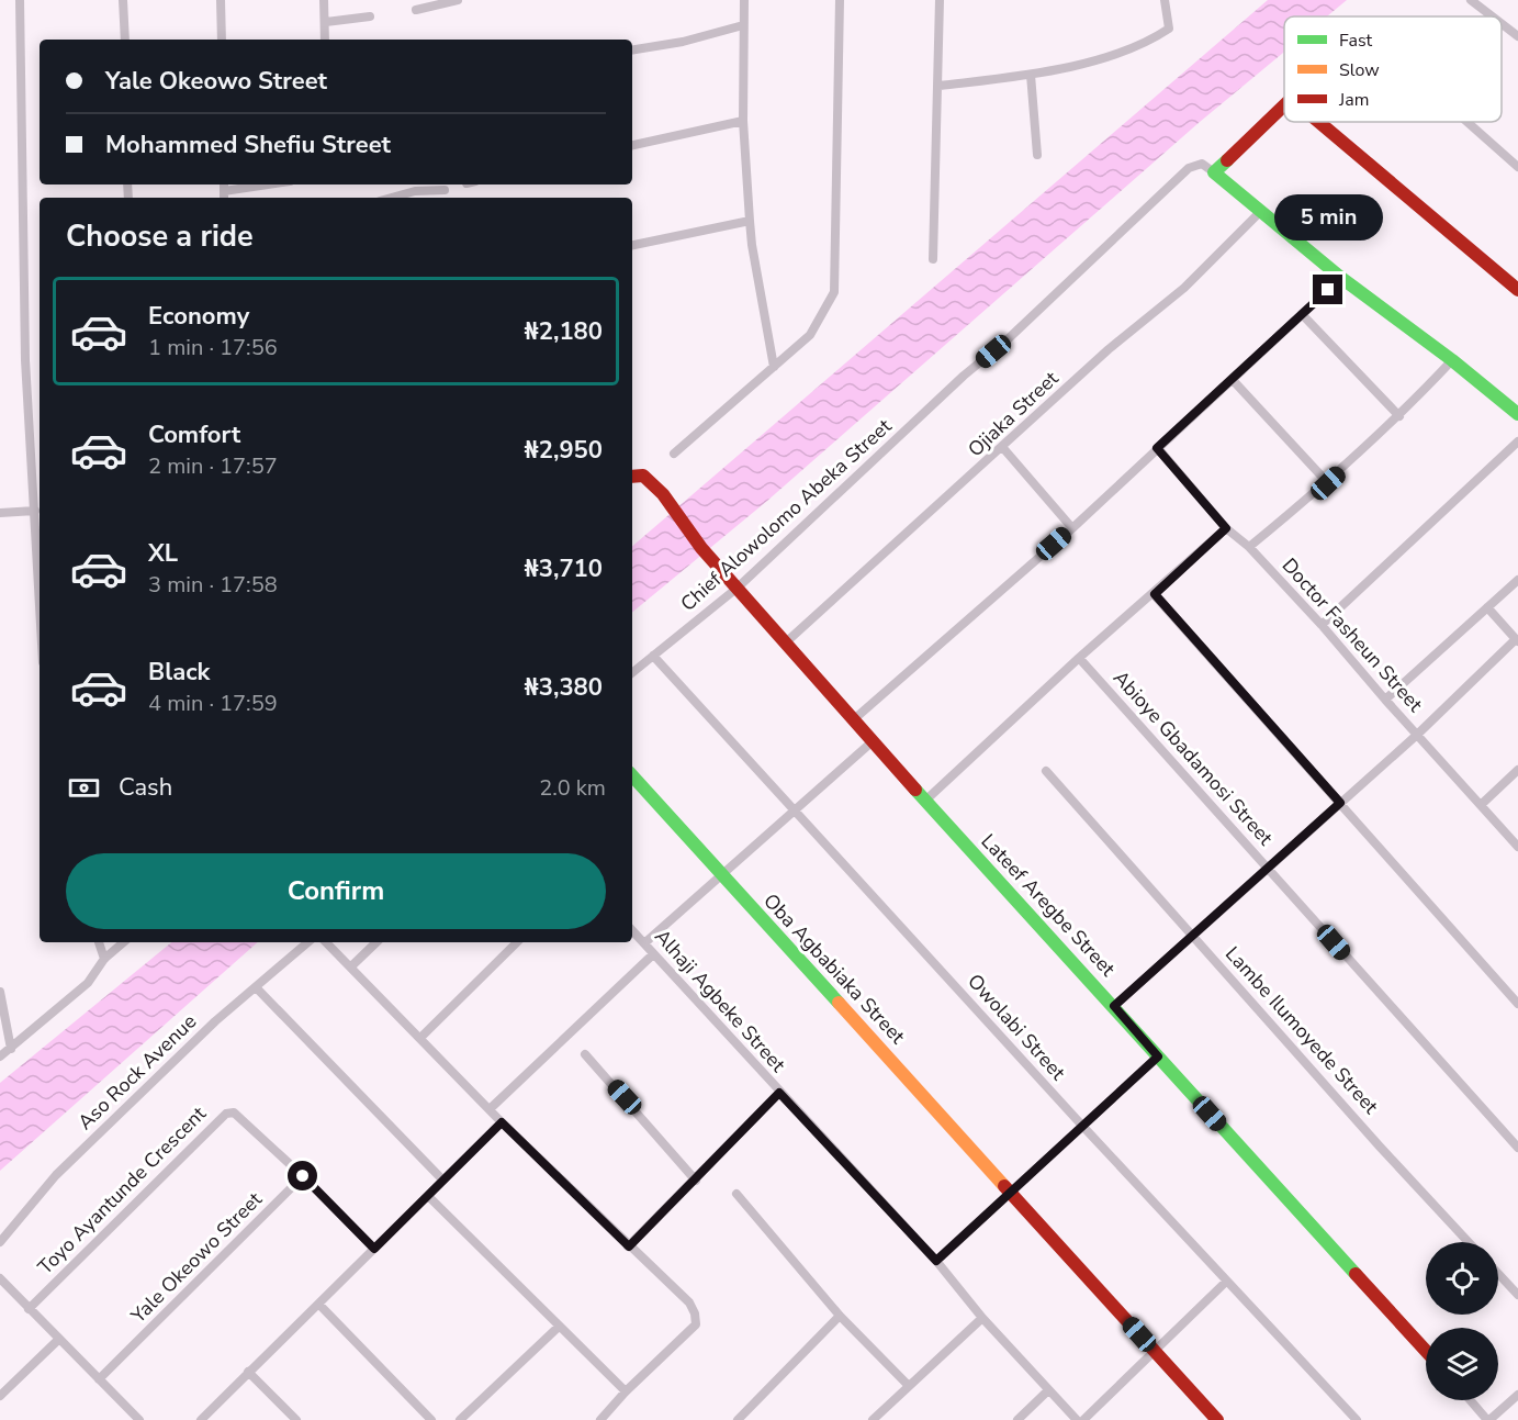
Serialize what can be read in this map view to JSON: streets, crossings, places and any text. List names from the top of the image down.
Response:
{
  "streets": {
    "street": [
      "Ojiaka Street",
      "Chief Alowolomo Abeka Street",
      "Doctor Fasheun Street",
      "Abioye Gbadamosi Street",
      "Lateef Aregbe Street",
      "Oba Agbabiaka Street",
      "Alhaji Agbeke Street",
      "Owolabi Street",
      "Lambe Ilumoyede Street",
      "Aso Rock Avenue",
      "Toyo Ayantunde Crescent",
      "Yale Okeowo Street"
    ]
  },
  "crossings": [
    ["Ojiaka Street", "Lateef Aregbe Street"],
    ["Chief Alowolomo Abeka Street", "Lateef Aregbe Street"],
    ["Chief Alowolomo Abeka Street", "Owolabi Street"],
    ["Toyo Ayantunde Crescent", "Yale Okeowo Street"]
  ],
  "legend": ["Fast", "Slow", "Jam"],
  "page": {
    "banner": ["Yale Okeowo Street", "Mohammed Shefiu Street"],
    "bubble": "5 min",
    "heading": "Choose a ride",
    "list": [
      {
        "name": "Economy",
        "note": "1 min · 17:56",
        "value": "₦2,180"
      },
      {
        "name": "Comfort",
        "note": "2 min · 17:57",
        "value": "₦2,950"
      },
      {
        "name": "XL",
        "note": "3 min · 17:58",
        "value": "₦3,710"
      },
      {
        "name": "Black",
        "note": "4 min · 17:59",
        "value": "₦3,380"
      }
    ],
    "pay": ["Cash", "2.0 km"],
    "buttons": "Confirm"
  }
}
